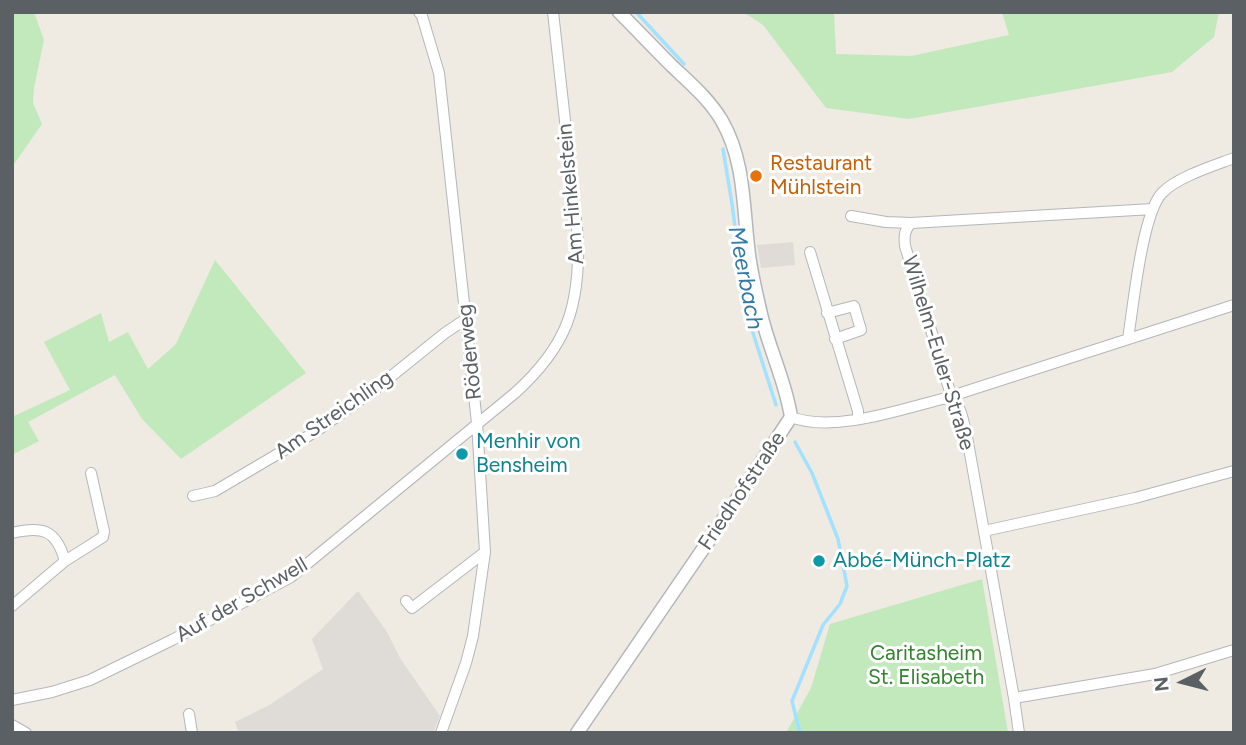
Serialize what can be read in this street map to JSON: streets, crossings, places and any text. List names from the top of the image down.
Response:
{
  "streets": {
    "street": [
      "Am Hinkelstein",
      "Röderweg",
      "Wilhelm-Euler-Straße",
      "Am Streichling",
      "Friedhofstraße",
      "Auf der Schwell"
    ]
  },
  "crossings": [
    ["Am Hinkelstein", "Röderweg"],
    ["Am Hinkelstein", "Auf der Schwell"],
    ["Röderweg", "Am Streichling"],
    ["Röderweg", "Auf der Schwell"]
  ],
  "water": ["Meerbach"],
  "parks": ["Caritasheim St. Elisabeth"],
  "places": ["Restaurant Mühlstein", "Menhir von Bensheim", "Abbé-Münch-Platz"],
  "north": "left"
}
